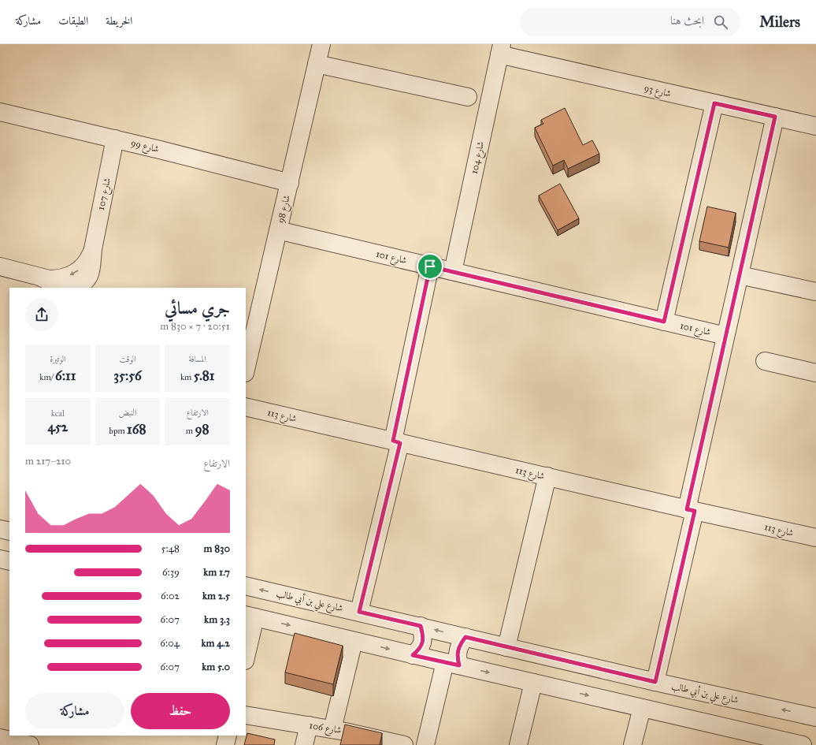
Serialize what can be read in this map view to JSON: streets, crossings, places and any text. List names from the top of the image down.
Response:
{
  "streets": {
    "street": [
      "شارع 93",
      "شارع 99",
      "شارع 104",
      "شارع 107",
      "شارع 98",
      "شارع 101",
      "شارع 113",
      "شارع علي بن أبي طالب",
      "شارع 106"
    ]
  },
  "crossings": [
    ["شارع 93", "شارع 104"],
    ["شارع 99", "شارع 107"],
    ["شارع 99", "شارع 98"],
    ["شارع 104", "شارع 101"],
    ["شارع 98", "شارع 101"]
  ],
  "page": {
    "header": "Milers",
    "search": "ابحث هنا",
    "nav": ["الخريطة", "الطبقات", "مشاركة"],
    "heading": ["جري مسائي", "20:51 · 7 × 830 m"],
    "stats": [
      ["المسافة", "5.81 km"],
      ["الوقت", "35:56"],
      ["الوتيرة", "6:11 /km"],
      ["الارتفاع", "98 m"],
      ["النبض", "168 bpm"],
      ["kcal", "452"]
    ],
    "chart": ["الارتفاع", "210–217 m"],
    "list": [
      {
        "name": "830 m",
        "note": "5:48"
      },
      {
        "name": "1.7 km",
        "note": "6:39"
      },
      {
        "name": "2.5 km",
        "note": "6:02"
      },
      {
        "name": "3.3 km",
        "note": "6:07"
      },
      {
        "name": "4.2 km",
        "note": "6:04"
      },
      {
        "name": "5.0 km",
        "note": "6:07"
      }
    ],
    "buttons": ["حفظ", "مشاركة"]
  }
}
